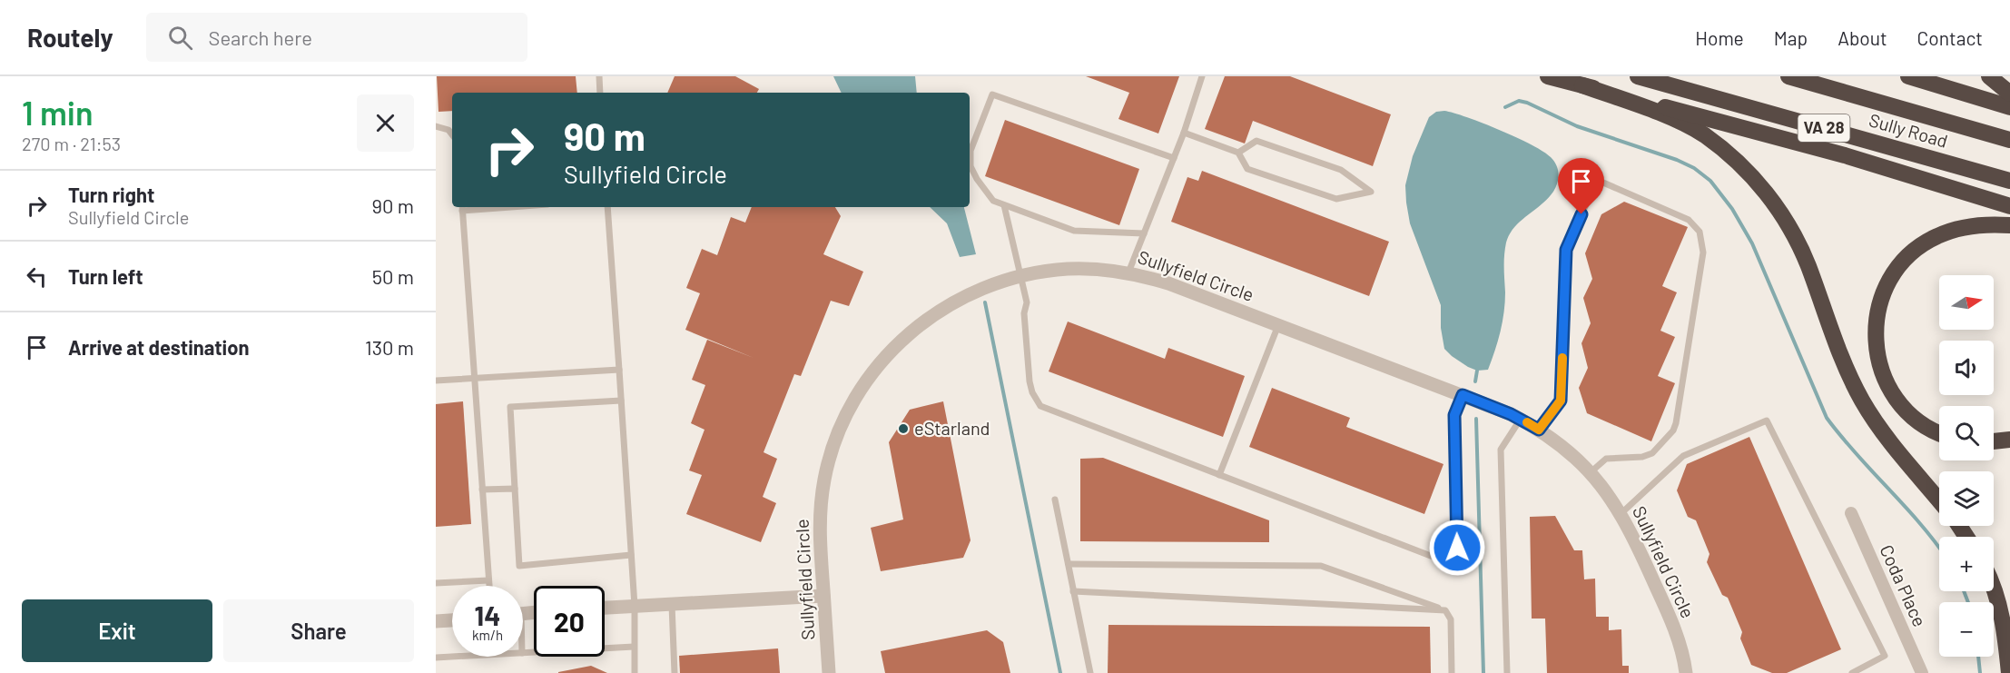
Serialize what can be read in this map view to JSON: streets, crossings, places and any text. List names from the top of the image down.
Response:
{
  "streets": {
    "highway": ["VA 28", "Sully Road"],
    "street": ["Sullyfield Circle", "Coda Place"]
  },
  "places": ["eStarland"],
  "north": "right",
  "page": {
    "header": "Routely",
    "search": "Search here",
    "nav": [
      "Home",
      "Map",
      "About",
      "Contact"
    ],
    "heading": ["1 min", "270 m · 21:53"],
    "turn": ["90 m", "Sullyfield Circle"],
    "list": [
      {
        "name": "Turn right",
        "note": "Sullyfield Circle",
        "value": "90 m"
      },
      {
        "name": "Turn left",
        "value": "50 m"
      },
      {
        "name": "Arrive at destination",
        "value": "130 m"
      }
    ],
    "map_buttons": ["+", "−"],
    "speed": "14 km/h",
    "limit": "20",
    "buttons": ["Exit", "Share"]
  }
}
